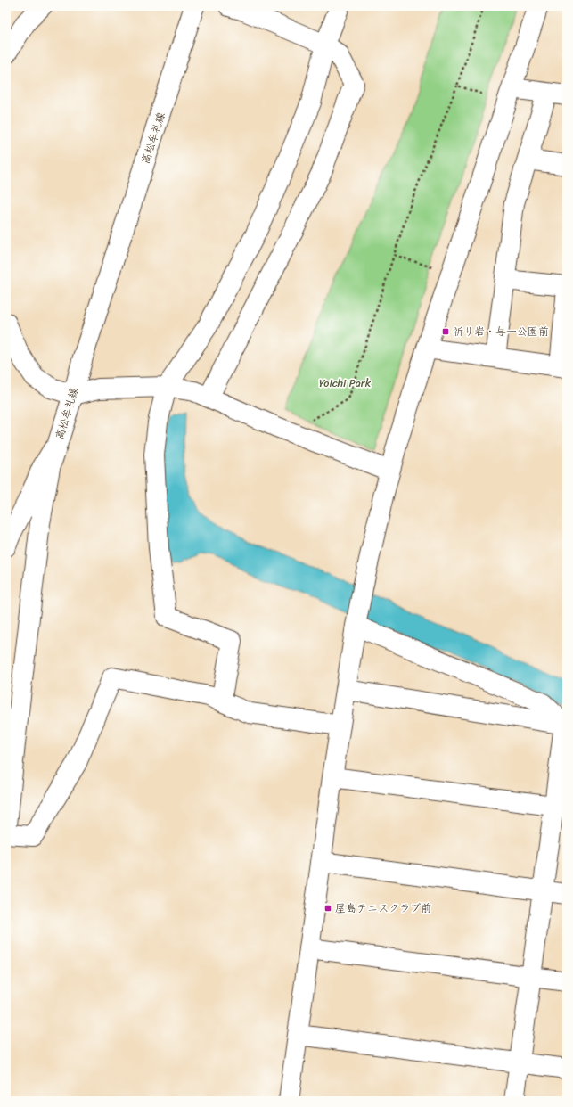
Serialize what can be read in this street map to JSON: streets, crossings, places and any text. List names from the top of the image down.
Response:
{
  "streets": {
    "street": ["高松牟礼線"]
  },
  "parks": ["Yoichi Park"],
  "places": {
    "transit": ["祈り岩・与一公園前", "屋島テニスクラブ前"]
  }
}
